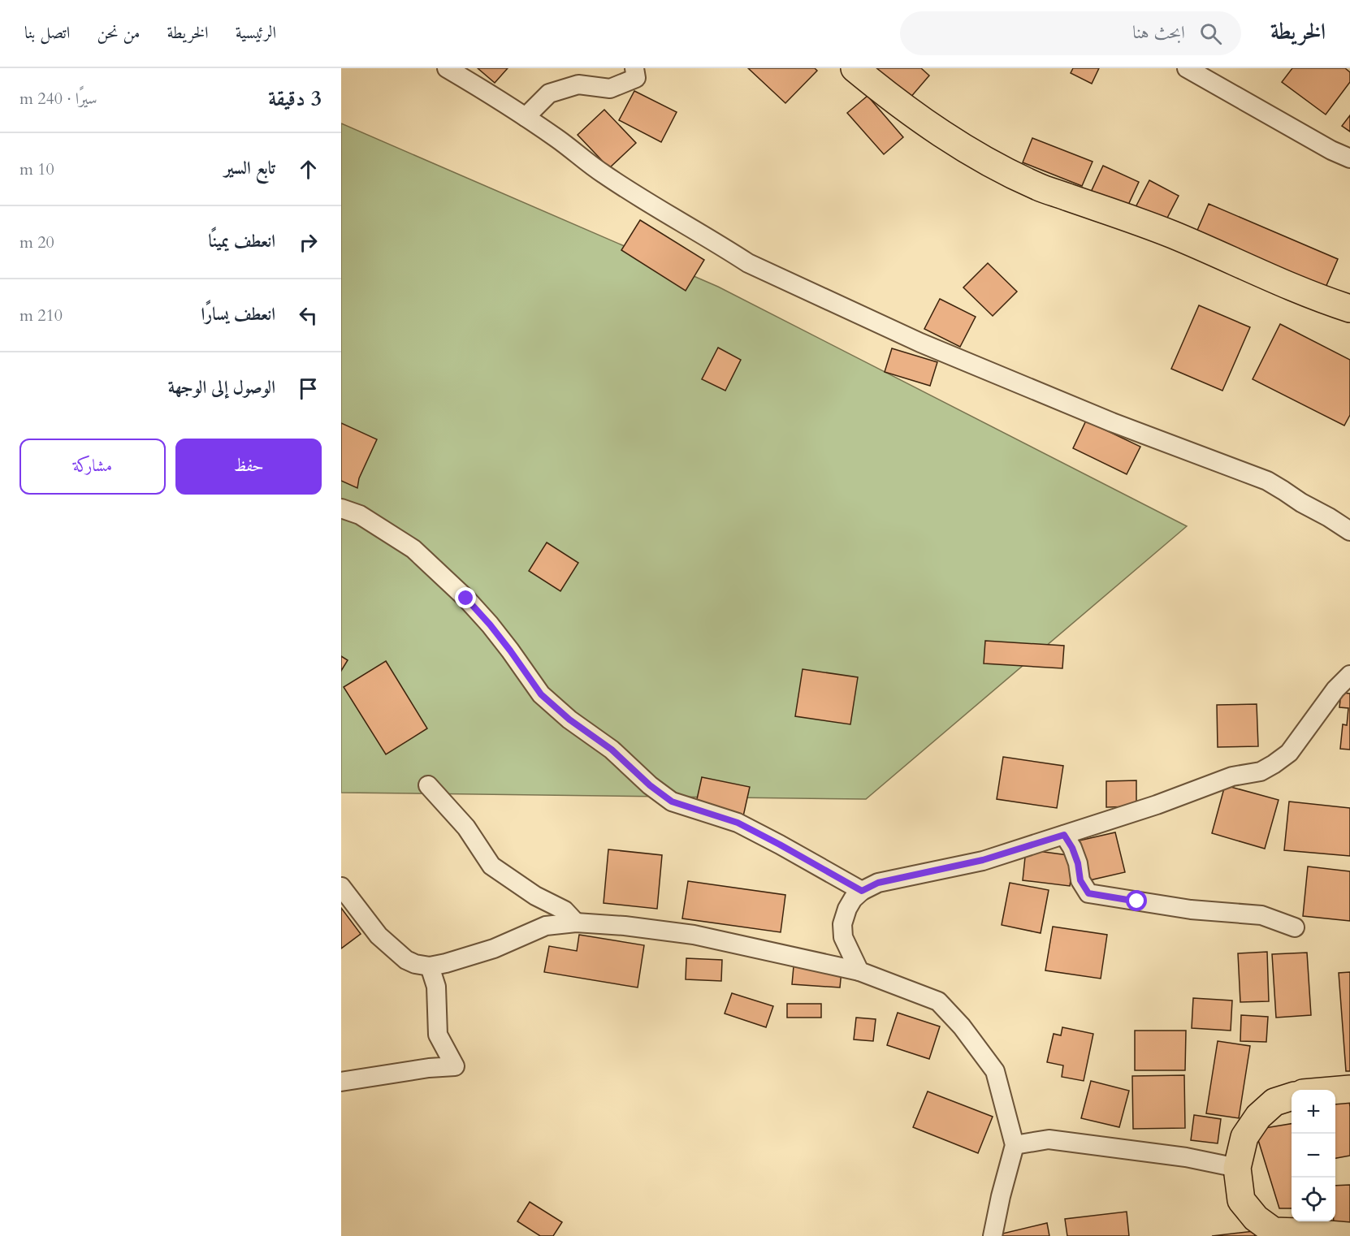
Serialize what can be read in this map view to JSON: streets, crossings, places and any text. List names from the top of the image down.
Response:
{
  "page": {
    "header": "الخريطة",
    "search": "ابحث هنا",
    "nav": [
      "الرئيسية",
      "الخريطة",
      "من نحن",
      "اتصل بنا"
    ],
    "heading": ["3 دقيقة", "سيرًا · 240 m"],
    "list": [
      ["تابع السير", "10 m"],
      ["انعطف يمينًا", "20 m"],
      ["انعطف يسارًا", "210 m"],
      "الوصول إلى الوجهة"
    ],
    "buttons": ["حفظ", "مشاركة"],
    "map_buttons": ["+", "−"]
  }
}
